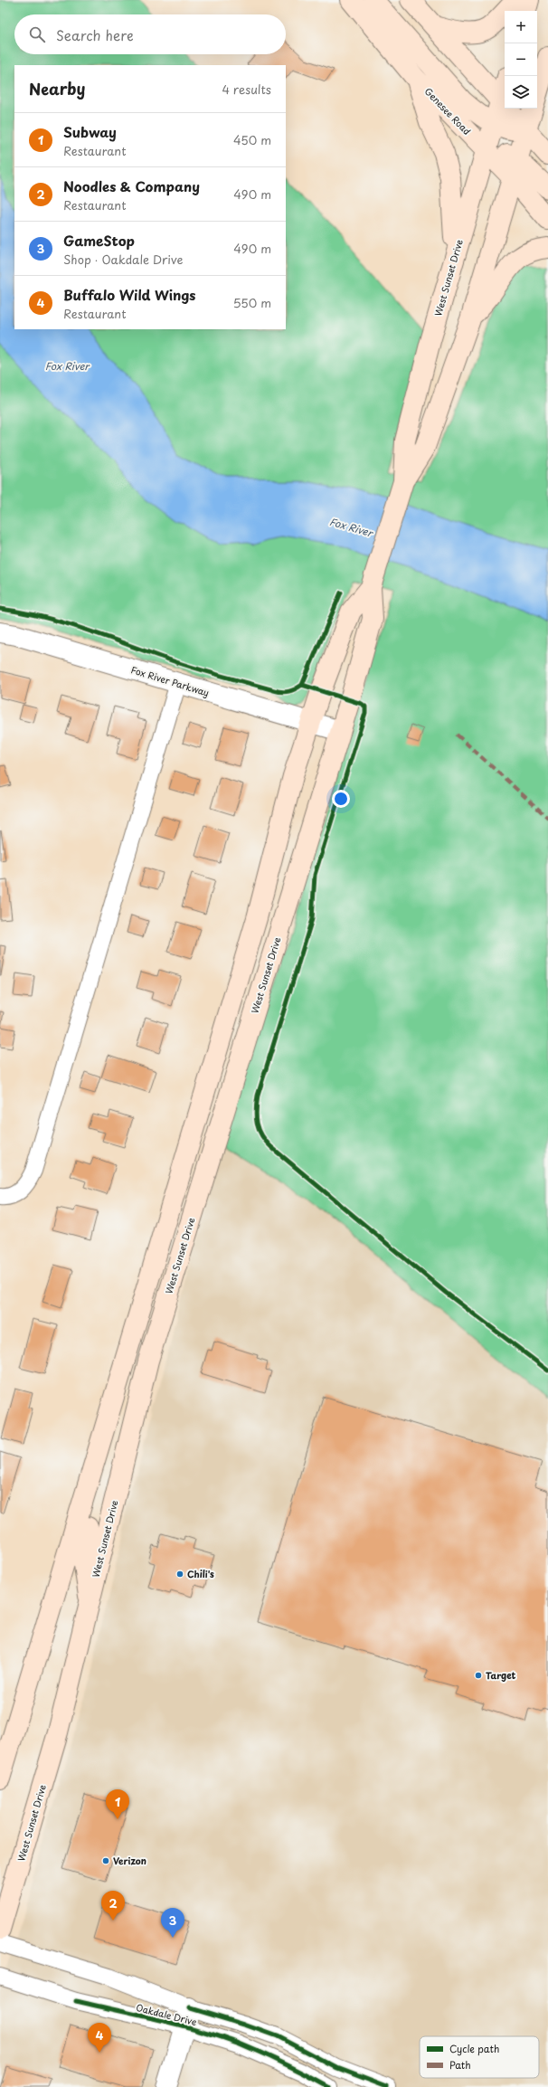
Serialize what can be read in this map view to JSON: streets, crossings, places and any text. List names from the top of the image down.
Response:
{
  "streets": {
    "main road": ["Genesee Road", "West Sunset Drive"],
    "street": ["Fox River Parkway", "Oakdale Drive"]
  },
  "crossings": [
    ["Genesee Road", "West Sunset Drive"],
    ["West Sunset Drive", "Fox River Parkway"]
  ],
  "water": ["Fox River"],
  "places": ["Chili's", "Target", "Verizon"],
  "legend": ["Cycle path", "Path"],
  "page": {
    "map_buttons": ["+", "−"],
    "search": "Search here",
    "heading": ["Nearby", "4 results"],
    "list": [
      {
        "mark": "1",
        "name": "Subway",
        "note": "Restaurant",
        "value": "450 m"
      },
      {
        "mark": "2",
        "name": "Noodles & Company",
        "note": "Restaurant",
        "value": "490 m"
      },
      {
        "mark": "3",
        "name": "GameStop",
        "note": "Shop · Oakdale Drive",
        "value": "490 m"
      },
      {
        "mark": "4",
        "name": "Buffalo Wild Wings",
        "note": "Restaurant",
        "value": "550 m"
      }
    ],
    "pins": [
      "1",
      "2",
      "3",
      "4"
    ]
  }
}
